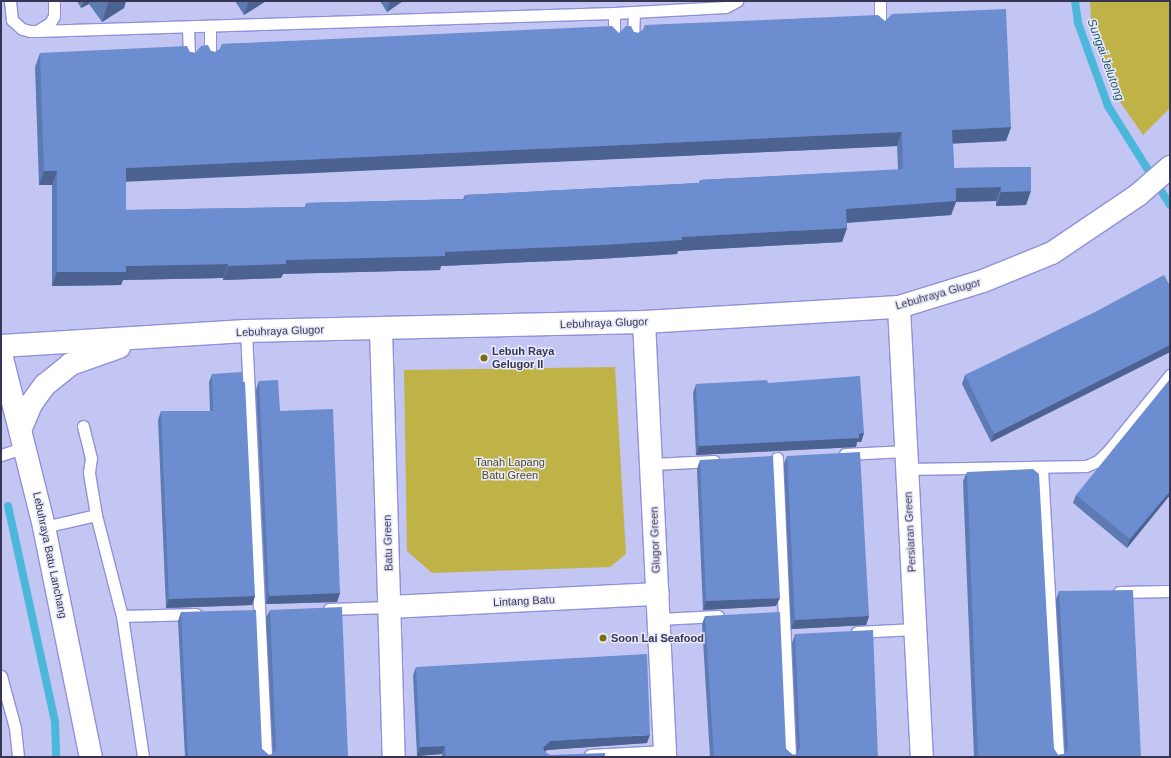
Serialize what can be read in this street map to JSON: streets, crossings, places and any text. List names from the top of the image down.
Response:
{
  "streets": {
    "street": [
      "Lebuhraya Glugor",
      "Persiaran Green",
      "Glugor Green",
      "Batu Green",
      "Lebuhraya Batu Lanchang",
      "Lintang Batu"
    ]
  },
  "crossings": [
    ["Lebuhraya Glugor", "Persiaran Green"],
    ["Lebuhraya Glugor", "Glugor Green"],
    ["Lebuhraya Glugor", "Batu Green"],
    ["Glugor Green", "Lintang Batu"],
    ["Batu Green", "Lintang Batu"]
  ],
  "water": ["Sungai Jelutong"],
  "parks": ["Tanah Lapang Batu Green"],
  "places": ["Lebuh Raya Gelugor II", "Soon Lai Seafood"]
}
